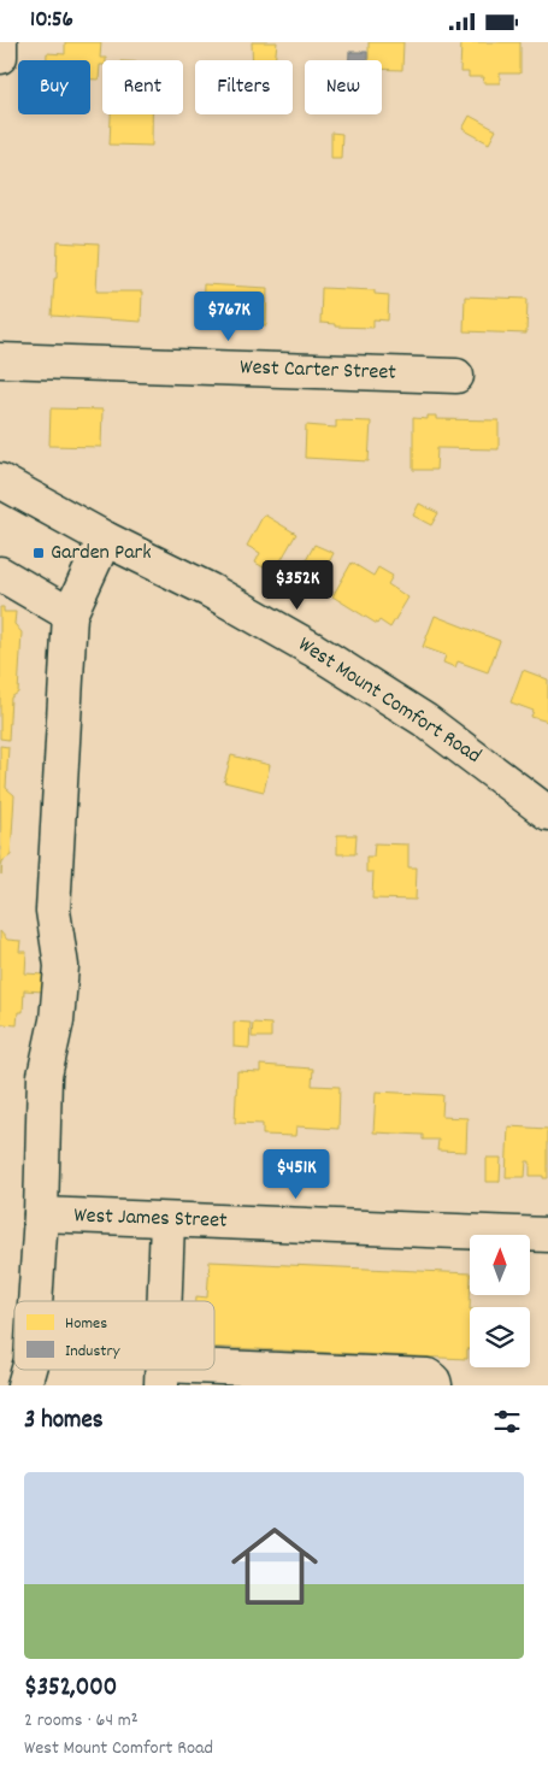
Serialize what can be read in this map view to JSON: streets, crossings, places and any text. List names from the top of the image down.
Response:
{
  "streets": {
    "street": ["West Carter Street", "West Mount Comfort Road", "West James Street"]
  },
  "places": {
    "transit": ["Garden Park"]
  },
  "legend": ["Homes", "Industry"],
  "north": "top",
  "page": {
    "status": "10:56",
    "chip": [
      "Buy",
      "Rent",
      "Filters",
      "New"
    ],
    "price": ["$767K", "$352K", "$451K"],
    "heading": "3 homes",
    "list": [
      {
        "name": "$352,000",
        "note": "2 rooms · 64 m² · West Mount Comfort Road"
      }
    ]
  }
}
